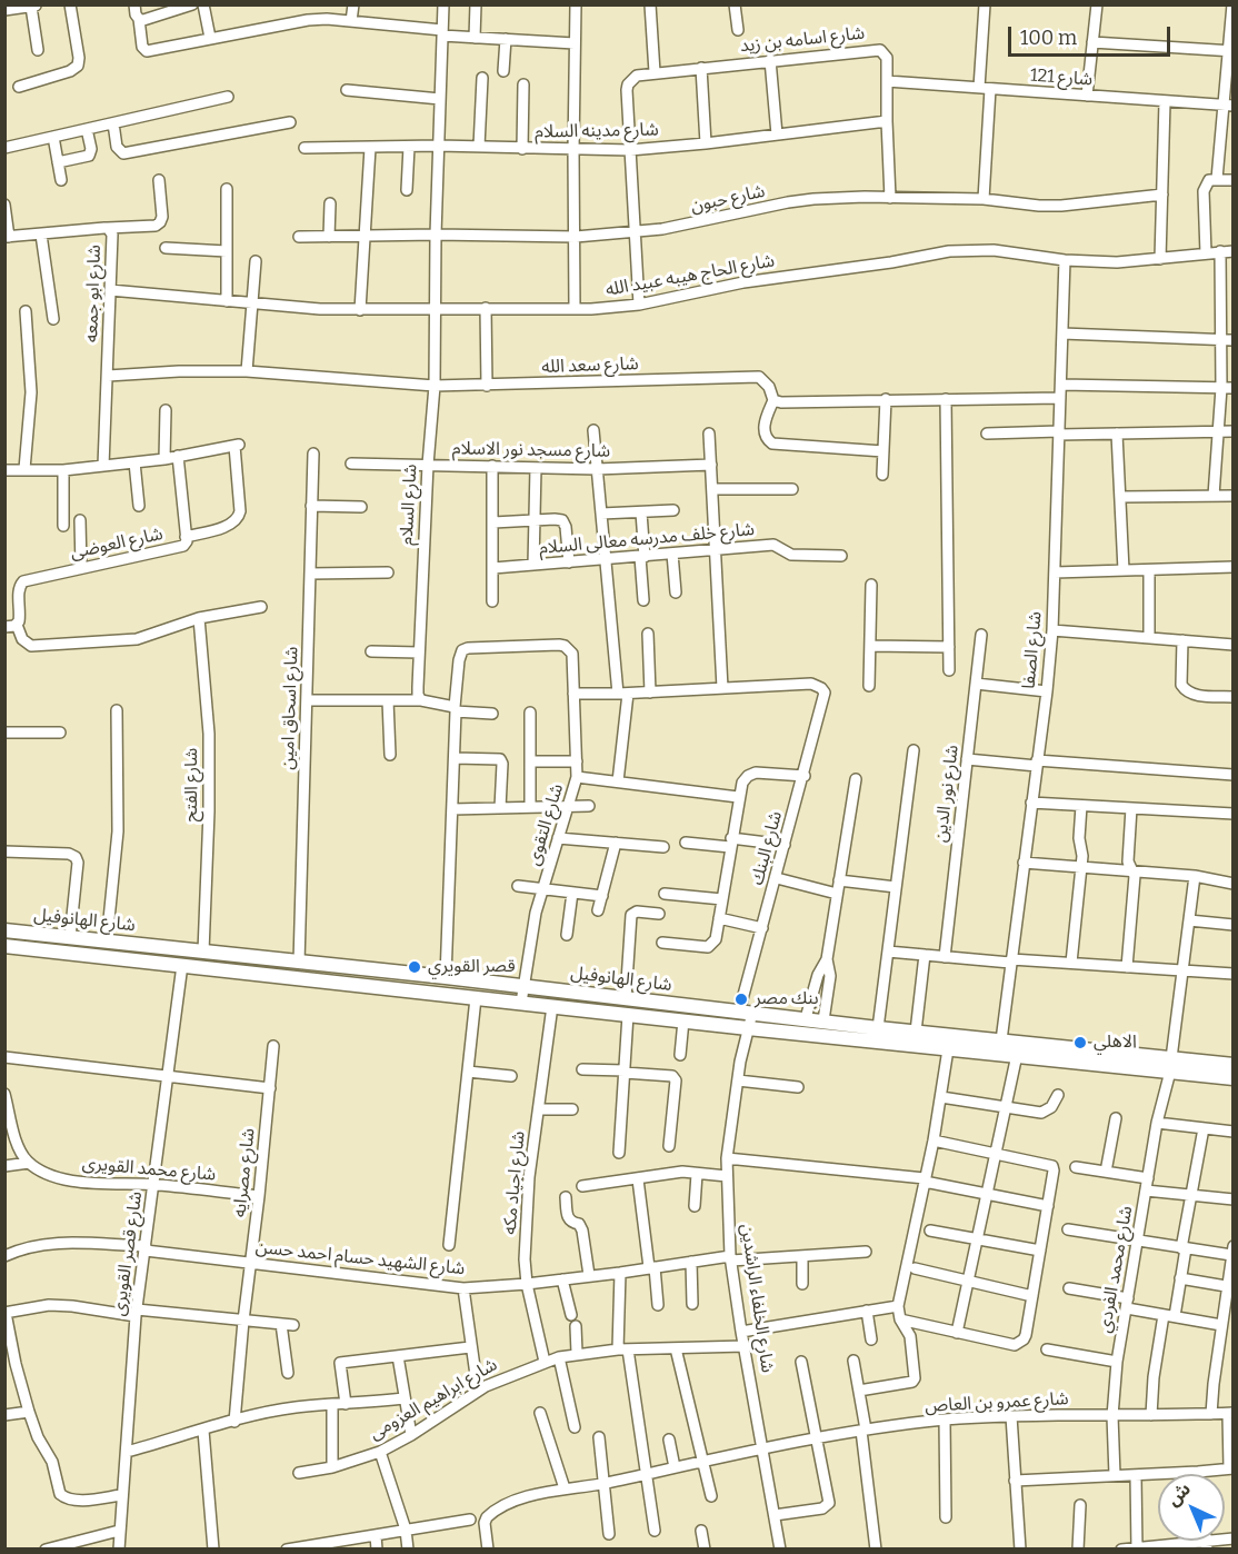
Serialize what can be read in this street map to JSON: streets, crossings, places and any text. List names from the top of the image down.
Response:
{
  "streets": {
    "street": [
      "شارع اسامه بن زيد",
      "شارع 121",
      "شارع مدينه السلام",
      "شارع حبون",
      "شارع الحاج هيبه عبيد الله",
      "شارع ابو جمعه",
      "شارع سعد الله",
      "شارع مسجد نور الاسلام",
      "شارع السلام",
      "شارع خلف مدرسه معالى السلام",
      "شارع العوضى",
      "شارع الصفا",
      "شارع اسحاق امين",
      "شارع الفتح",
      "شارع نور الدين",
      "شارع التقوى",
      "شارع البنك",
      "شارع الهانوفيل",
      "شارع محمد القويرى",
      "شارع مصرايه",
      "شارع اجياد مكه",
      "شارع قصر القويرى",
      "شارع الشهيد حسام احمد حسن",
      "شارع محمد الفردي",
      "شارع الخلفاء الراشدين",
      "شارع ابراهيم العزومى",
      "شارع عمرو بن العاص"
    ]
  },
  "crossings": [
    ["شارع اسامه بن زيد", "شارع 121"],
    ["شارع اسامه بن زيد", "شارع مدينه السلام"],
    ["شارع اسامه بن زيد", "شارع حبون"],
    ["شارع مدينه السلام", "شارع السلام"],
    ["شارع حبون", "شارع السلام"],
    ["شارع الحاج هيبه عبيد الله", "شارع ابو جمعه"],
    ["شارع الحاج هيبه عبيد الله", "شارع السلام"],
    ["شارع الحاج هيبه عبيد الله", "شارع الصفا"],
    ["شارع ابو جمعه", "شارع سعد الله"],
    ["شارع سعد الله", "شارع السلام"],
    ["شارع مسجد نور الاسلام", "شارع السلام"],
    ["شارع الصفا", "شارع الهانوفيل"],
    ["شارع اسحاق امين", "شارع الهانوفيل"],
    ["شارع الفتح", "شارع الهانوفيل"],
    ["شارع التقوى", "شارع الهانوفيل"],
    ["شارع البنك", "شارع الهانوفيل"],
    ["شارع البنك", "شارع الخلفاء الراشدين"],
    ["شارع الهانوفيل", "شارع اجياد مكه"],
    ["شارع الهانوفيل", "شارع قصر القويرى"],
    ["شارع الهانوفيل", "شارع محمد الفردي"],
    ["شارع الهانوفيل", "شارع الخلفاء الراشدين"],
    ["شارع محمد القويرى", "شارع مصرايه"],
    ["شارع محمد القويرى", "شارع قصر القويرى"],
    ["شارع مصرايه", "شارع الشهيد حسام احمد حسن"],
    ["شارع اجياد مكه", "شارع الشهيد حسام احمد حسن"],
    ["شارع اجياد مكه", "شارع ابراهيم العزومى"],
    ["شارع قصر القويرى", "شارع الشهيد حسام احمد حسن"],
    ["شارع الشهيد حسام احمد حسن", "شارع الخلفاء الراشدين"],
    ["شارع محمد الفردي", "شارع عمرو بن العاص"],
    ["شارع الخلفاء الراشدين", "شارع ابراهيم العزومى"],
    ["شارع الخلفاء الراشدين", "شارع عمرو بن العاص"]
  ],
  "places": ["قصر القويري", "بنك مصر", "الاهلي"],
  "scale_bar": "100 m",
  "north": "top left"
}
